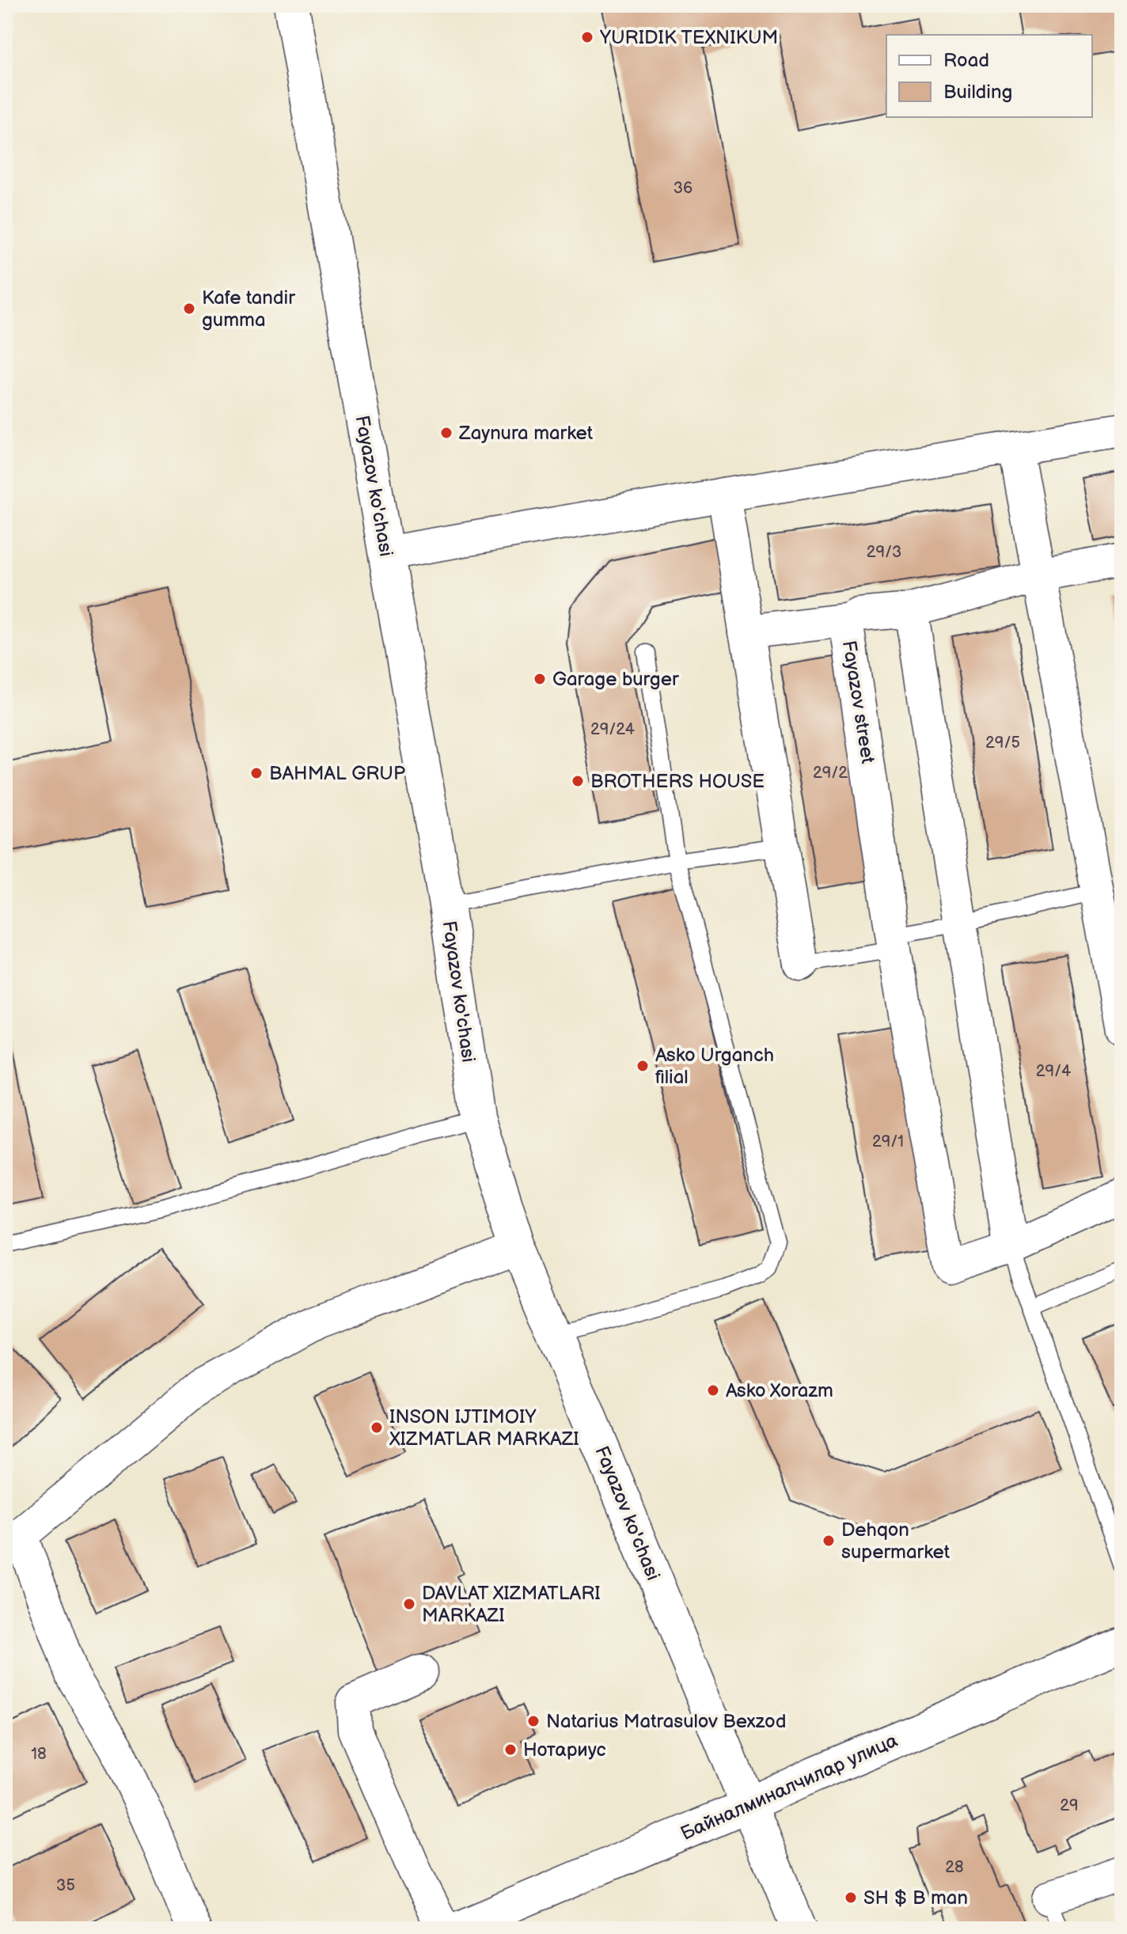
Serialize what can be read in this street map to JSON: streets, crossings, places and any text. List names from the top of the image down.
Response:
{
  "streets": {
    "main road": ["Fayazov ko'chasi", "Байналминалчилар улица"],
    "street": ["Fayazov street"]
  },
  "crossings": [
    ["Fayazov ko'chasi", "Байналминалчилар улица"]
  ],
  "places": [
    "YURIDIK TEXNIKUM",
    "Kafe tandir gumma",
    "Zaynura market",
    "Garage burger",
    "BAHMAL GRUP",
    "BROTHERS HOUSE",
    "Asko Urganch filial",
    "Asko Xorazm",
    "INSON IJTIMOIY XIZMATLAR MARKAZI",
    "Dehqon supermarket",
    "DAVLAT XIZMATLARI MARKAZI",
    "Natarius Matrasulov Bexzod",
    "Нотариус",
    "SH $ B man"
  ],
  "house_numbers": [
    "36",
    "29/3",
    "29/24",
    "29/5",
    "29/2",
    "29/4",
    "29/1",
    "18",
    "29",
    "28",
    "35"
  ],
  "legend": ["Road", "Building"]
}
